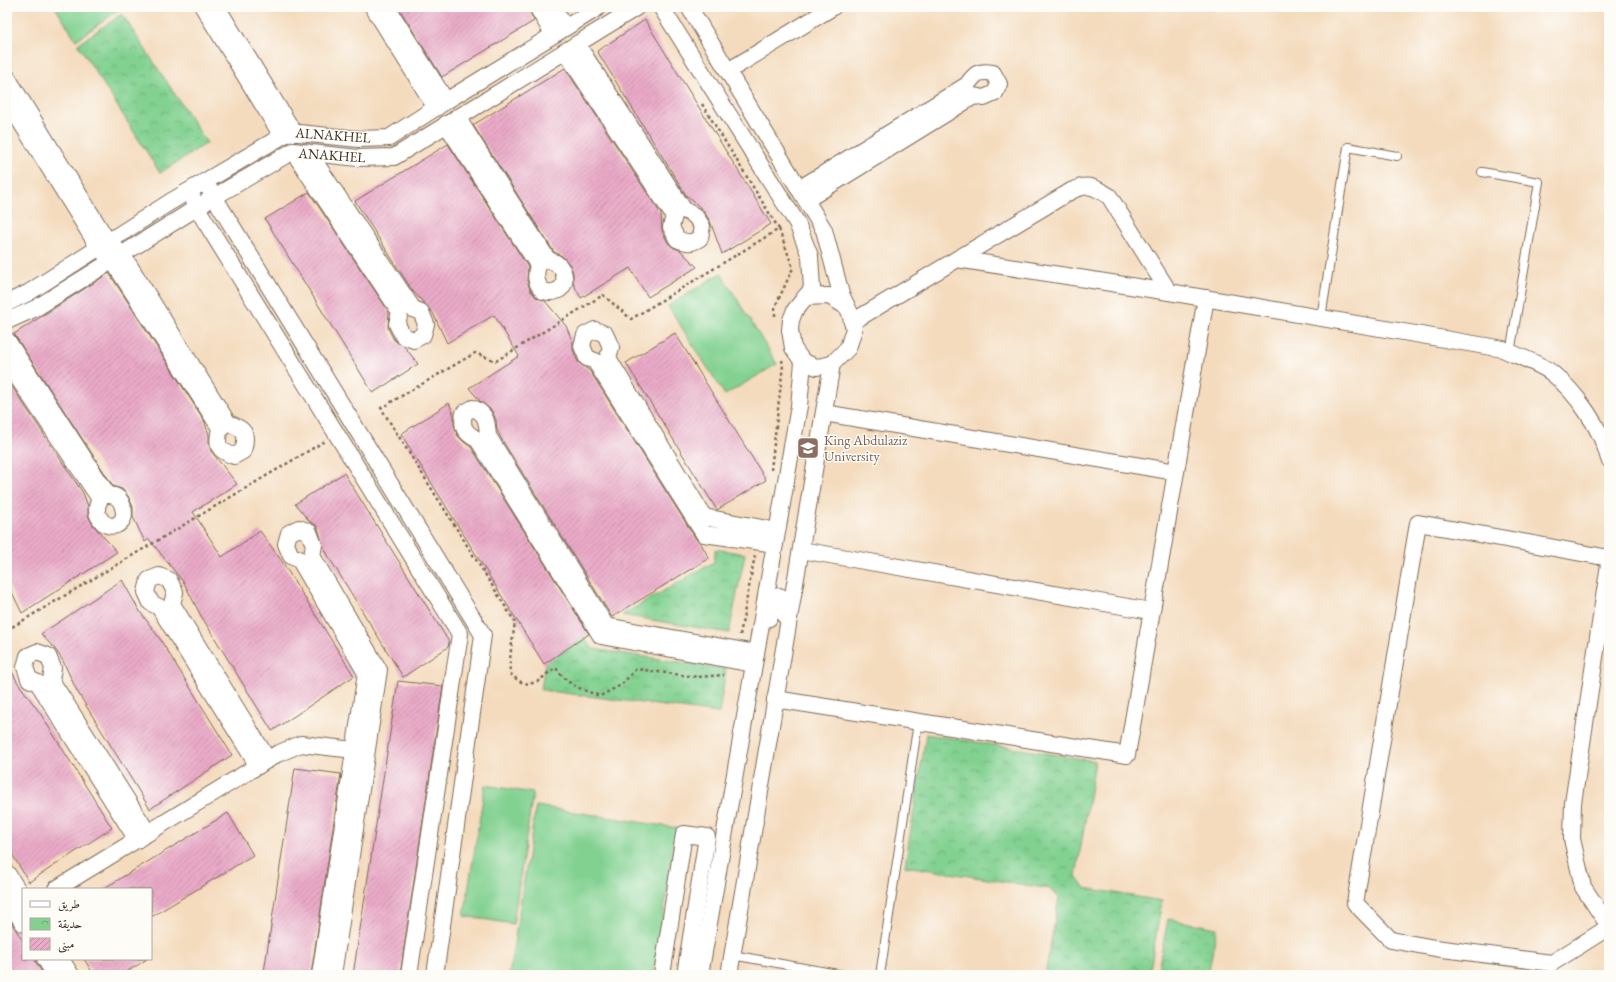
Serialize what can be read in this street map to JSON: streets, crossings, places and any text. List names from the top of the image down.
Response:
{
  "streets": {
    "street": ["ALNAKHEL", "ANAKHEL"]
  },
  "places": {
    "school or university": ["King Abdulaziz University"]
  },
  "legend": ["طريق", "حديقة", "مبنى"]
}
